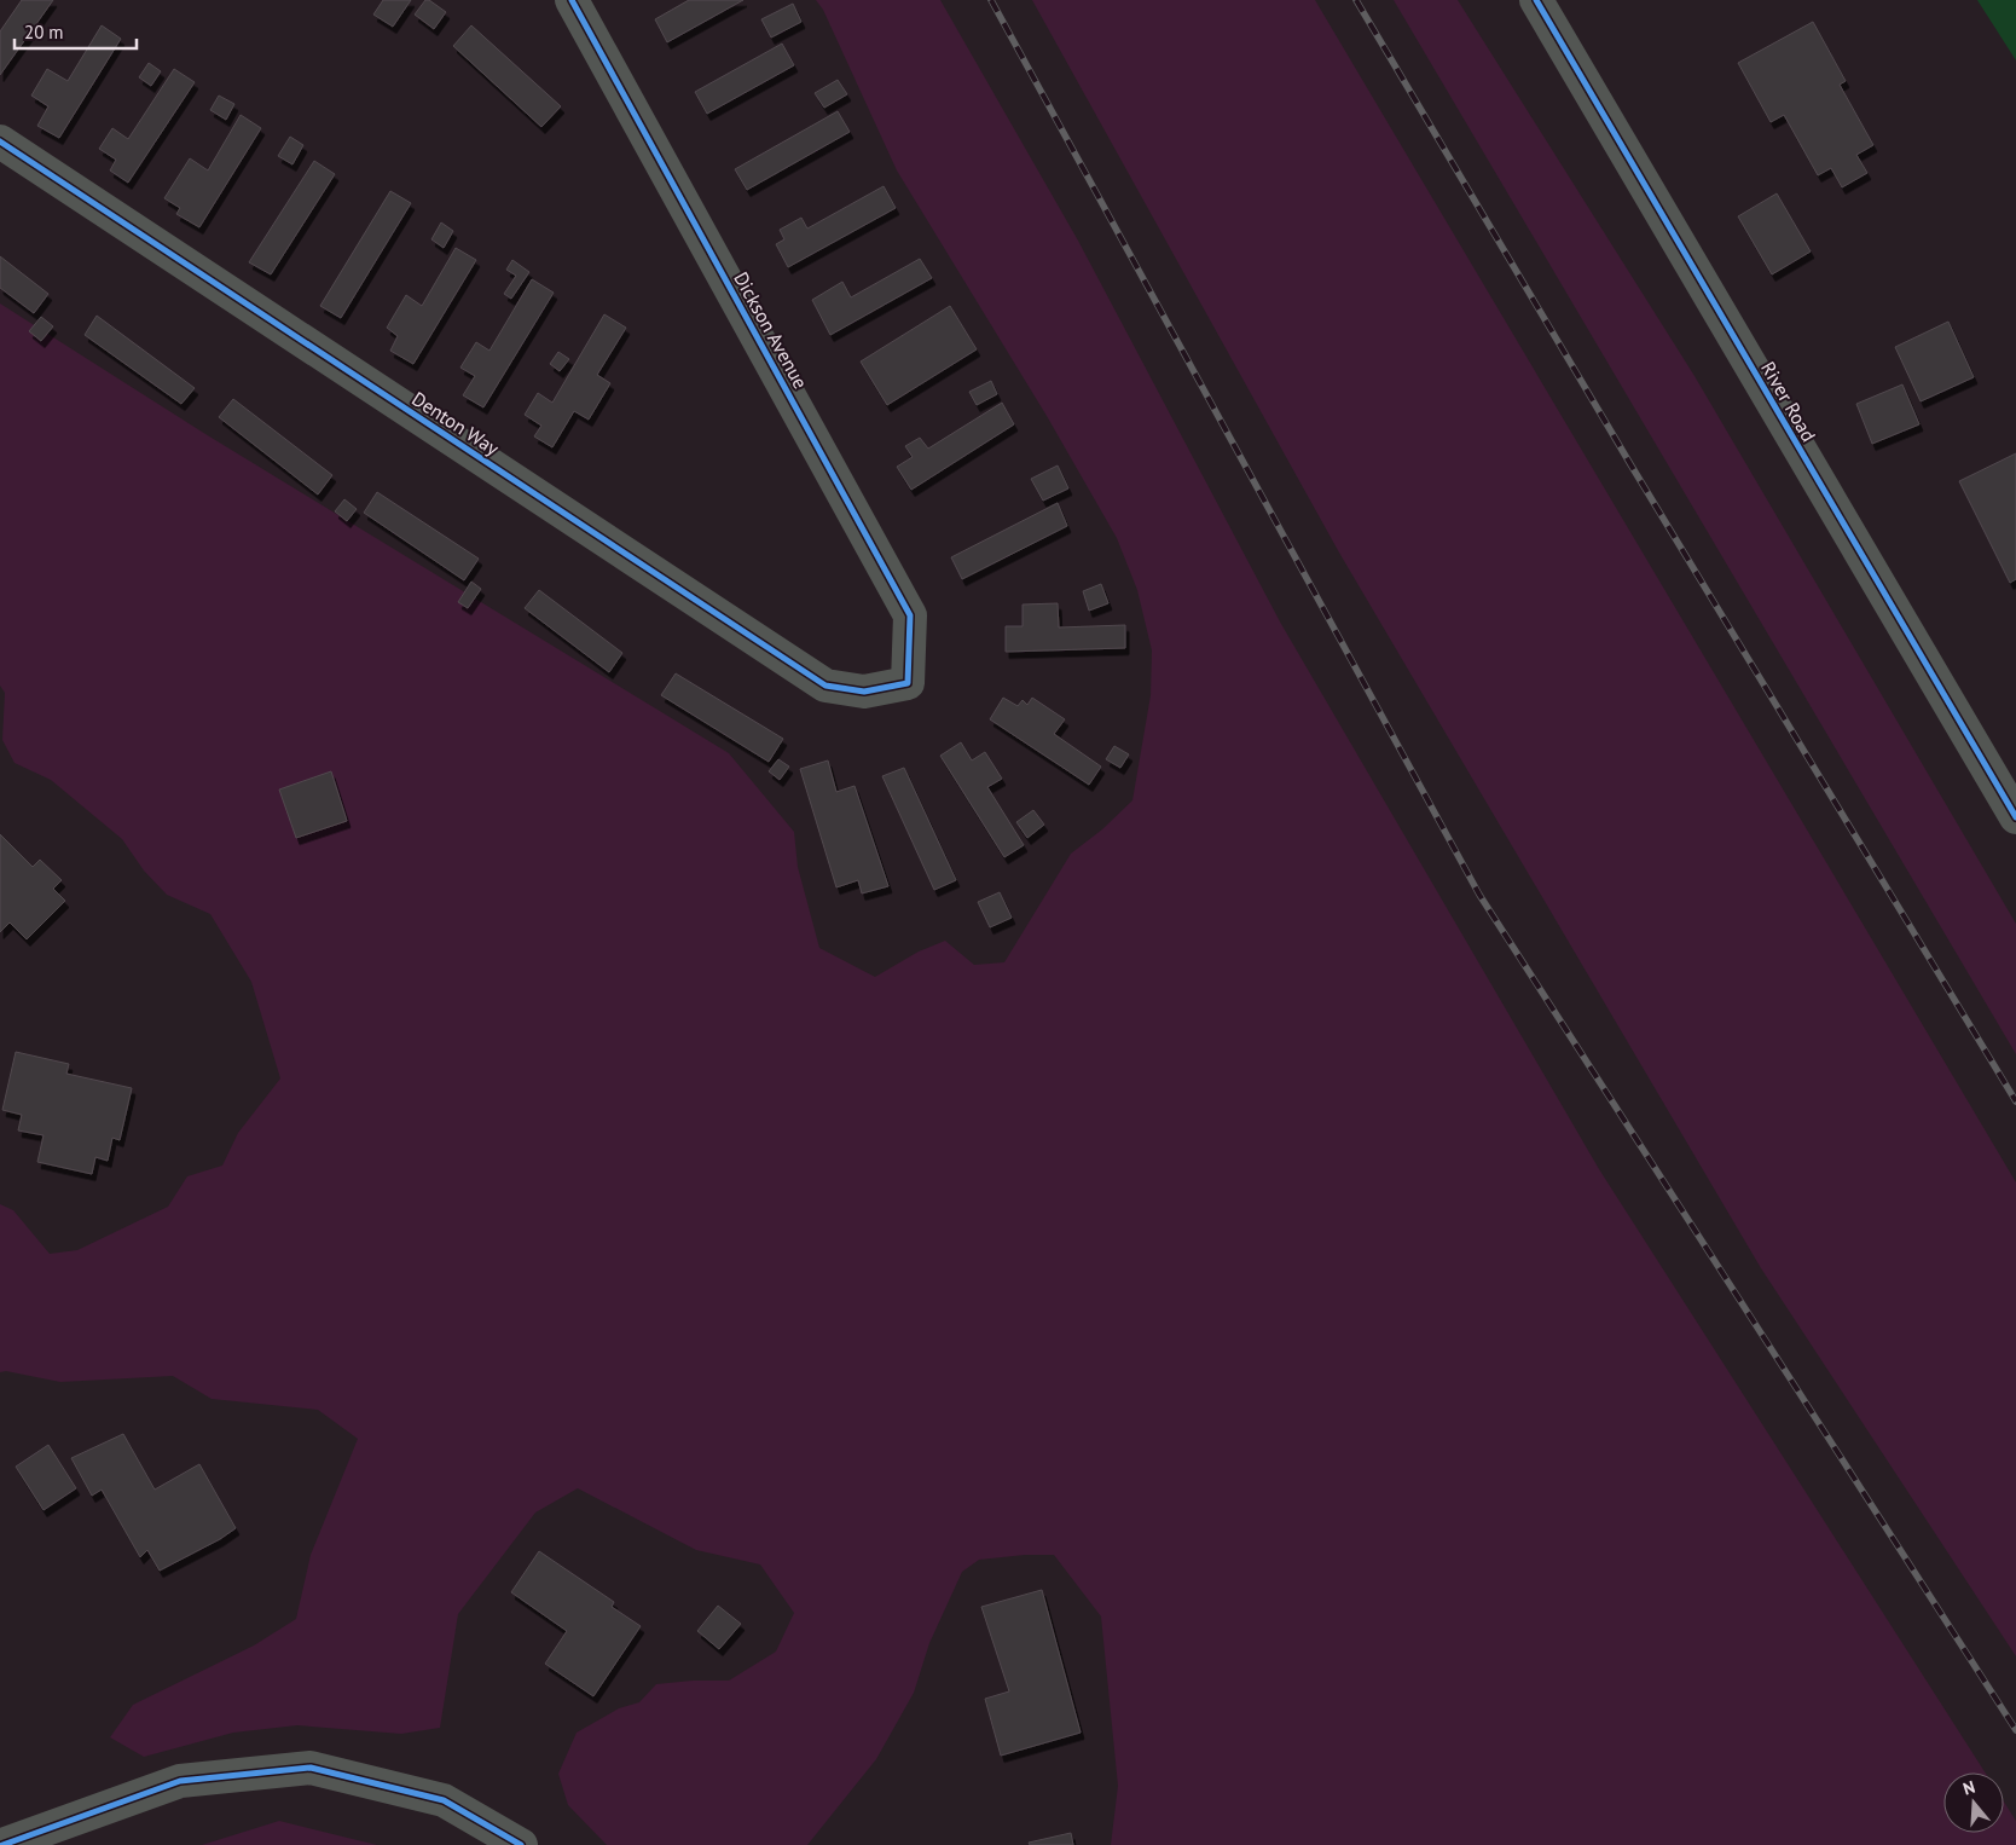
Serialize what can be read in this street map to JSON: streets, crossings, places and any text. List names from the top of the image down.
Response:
{
  "streets": {
    "street": ["Dickson Avenue", "River Road", "Denton Way"]
  },
  "crossings": [
    ["Dickson Avenue", "Denton Way"]
  ],
  "scale_bar": "20 m",
  "north": "top"
}
